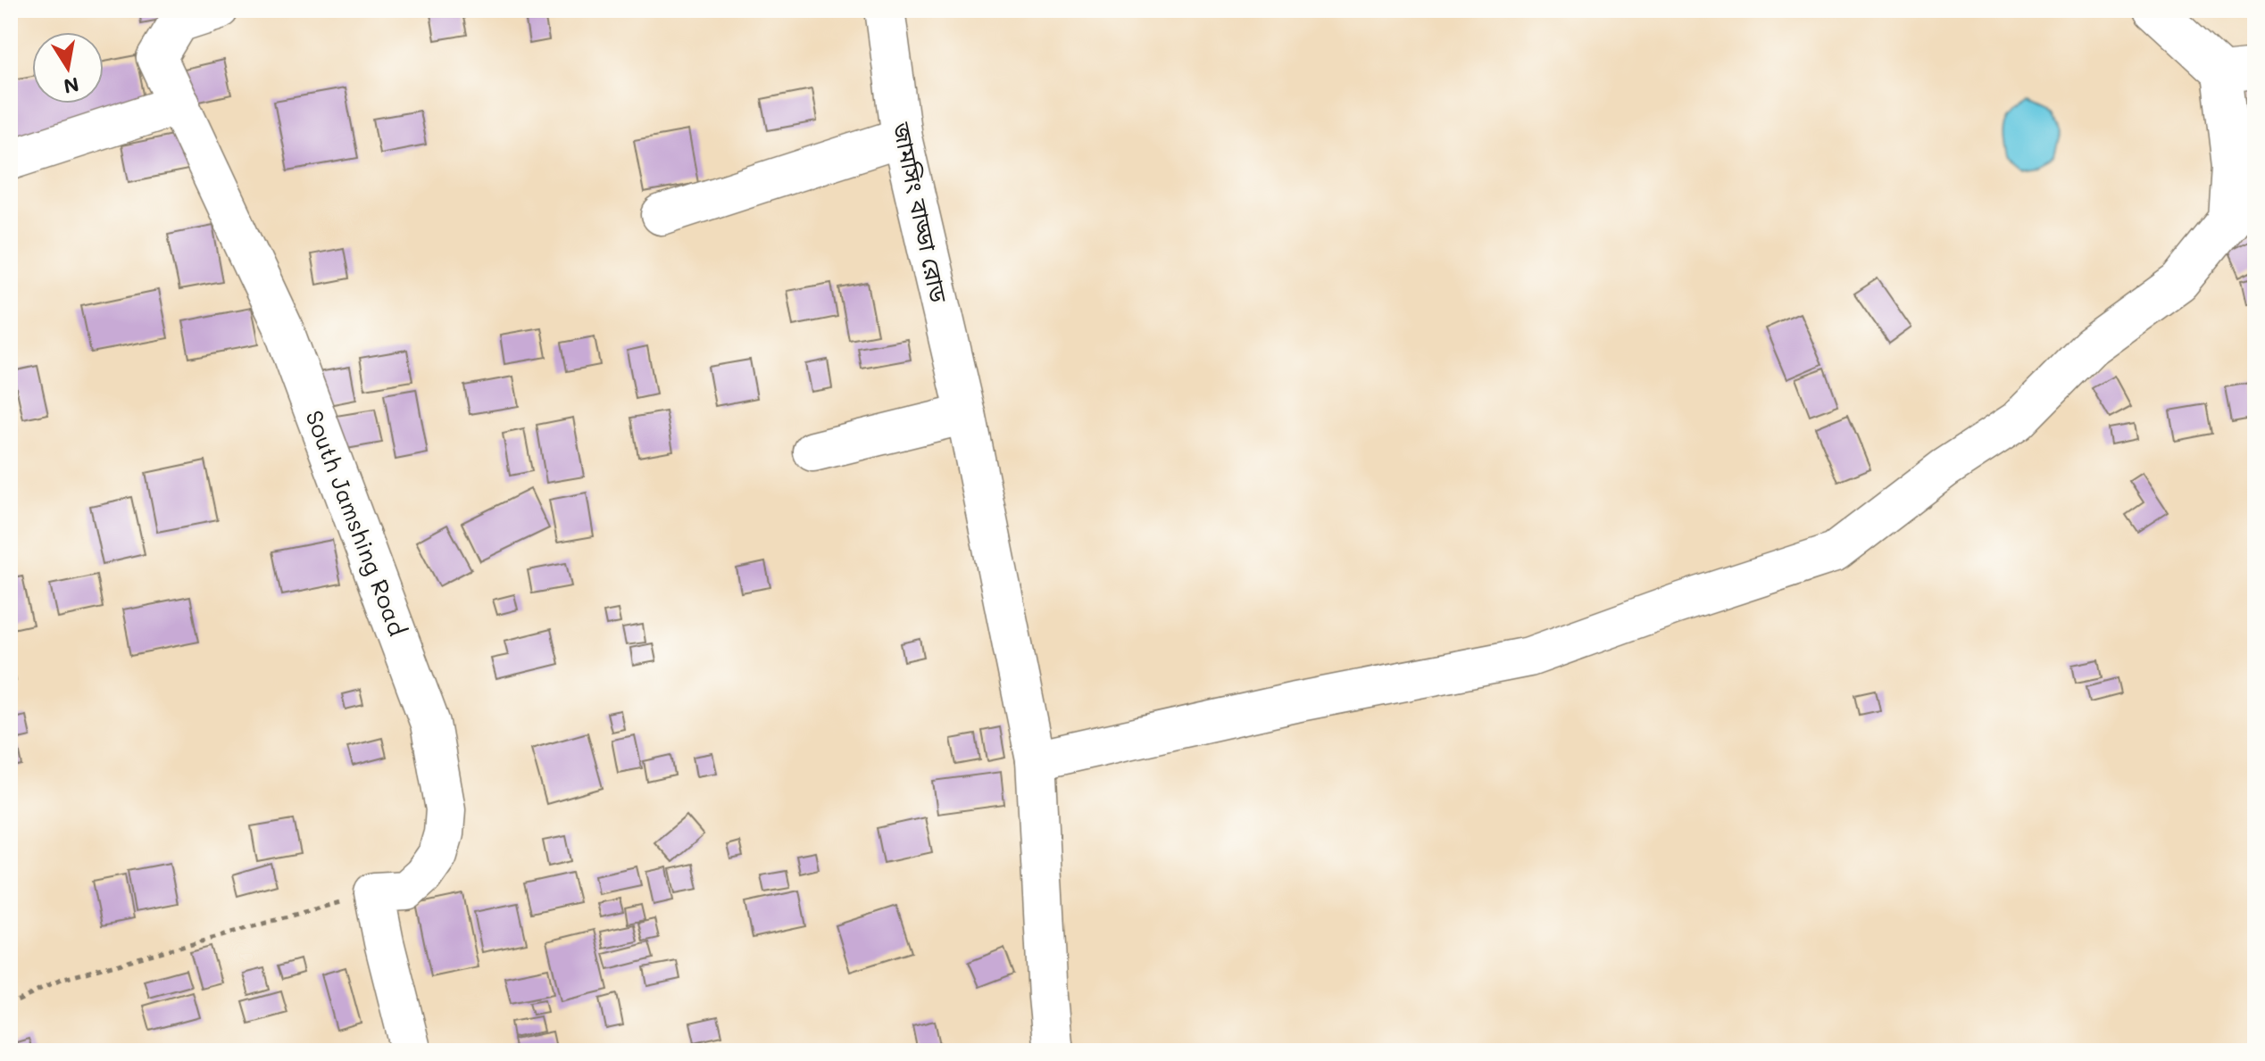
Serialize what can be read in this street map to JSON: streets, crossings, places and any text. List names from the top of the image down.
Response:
{
  "streets": {
    "street": ["জামসিং বাড্ডা রোড", "South Jamshing Road"]
  },
  "north": "bottom"
}
